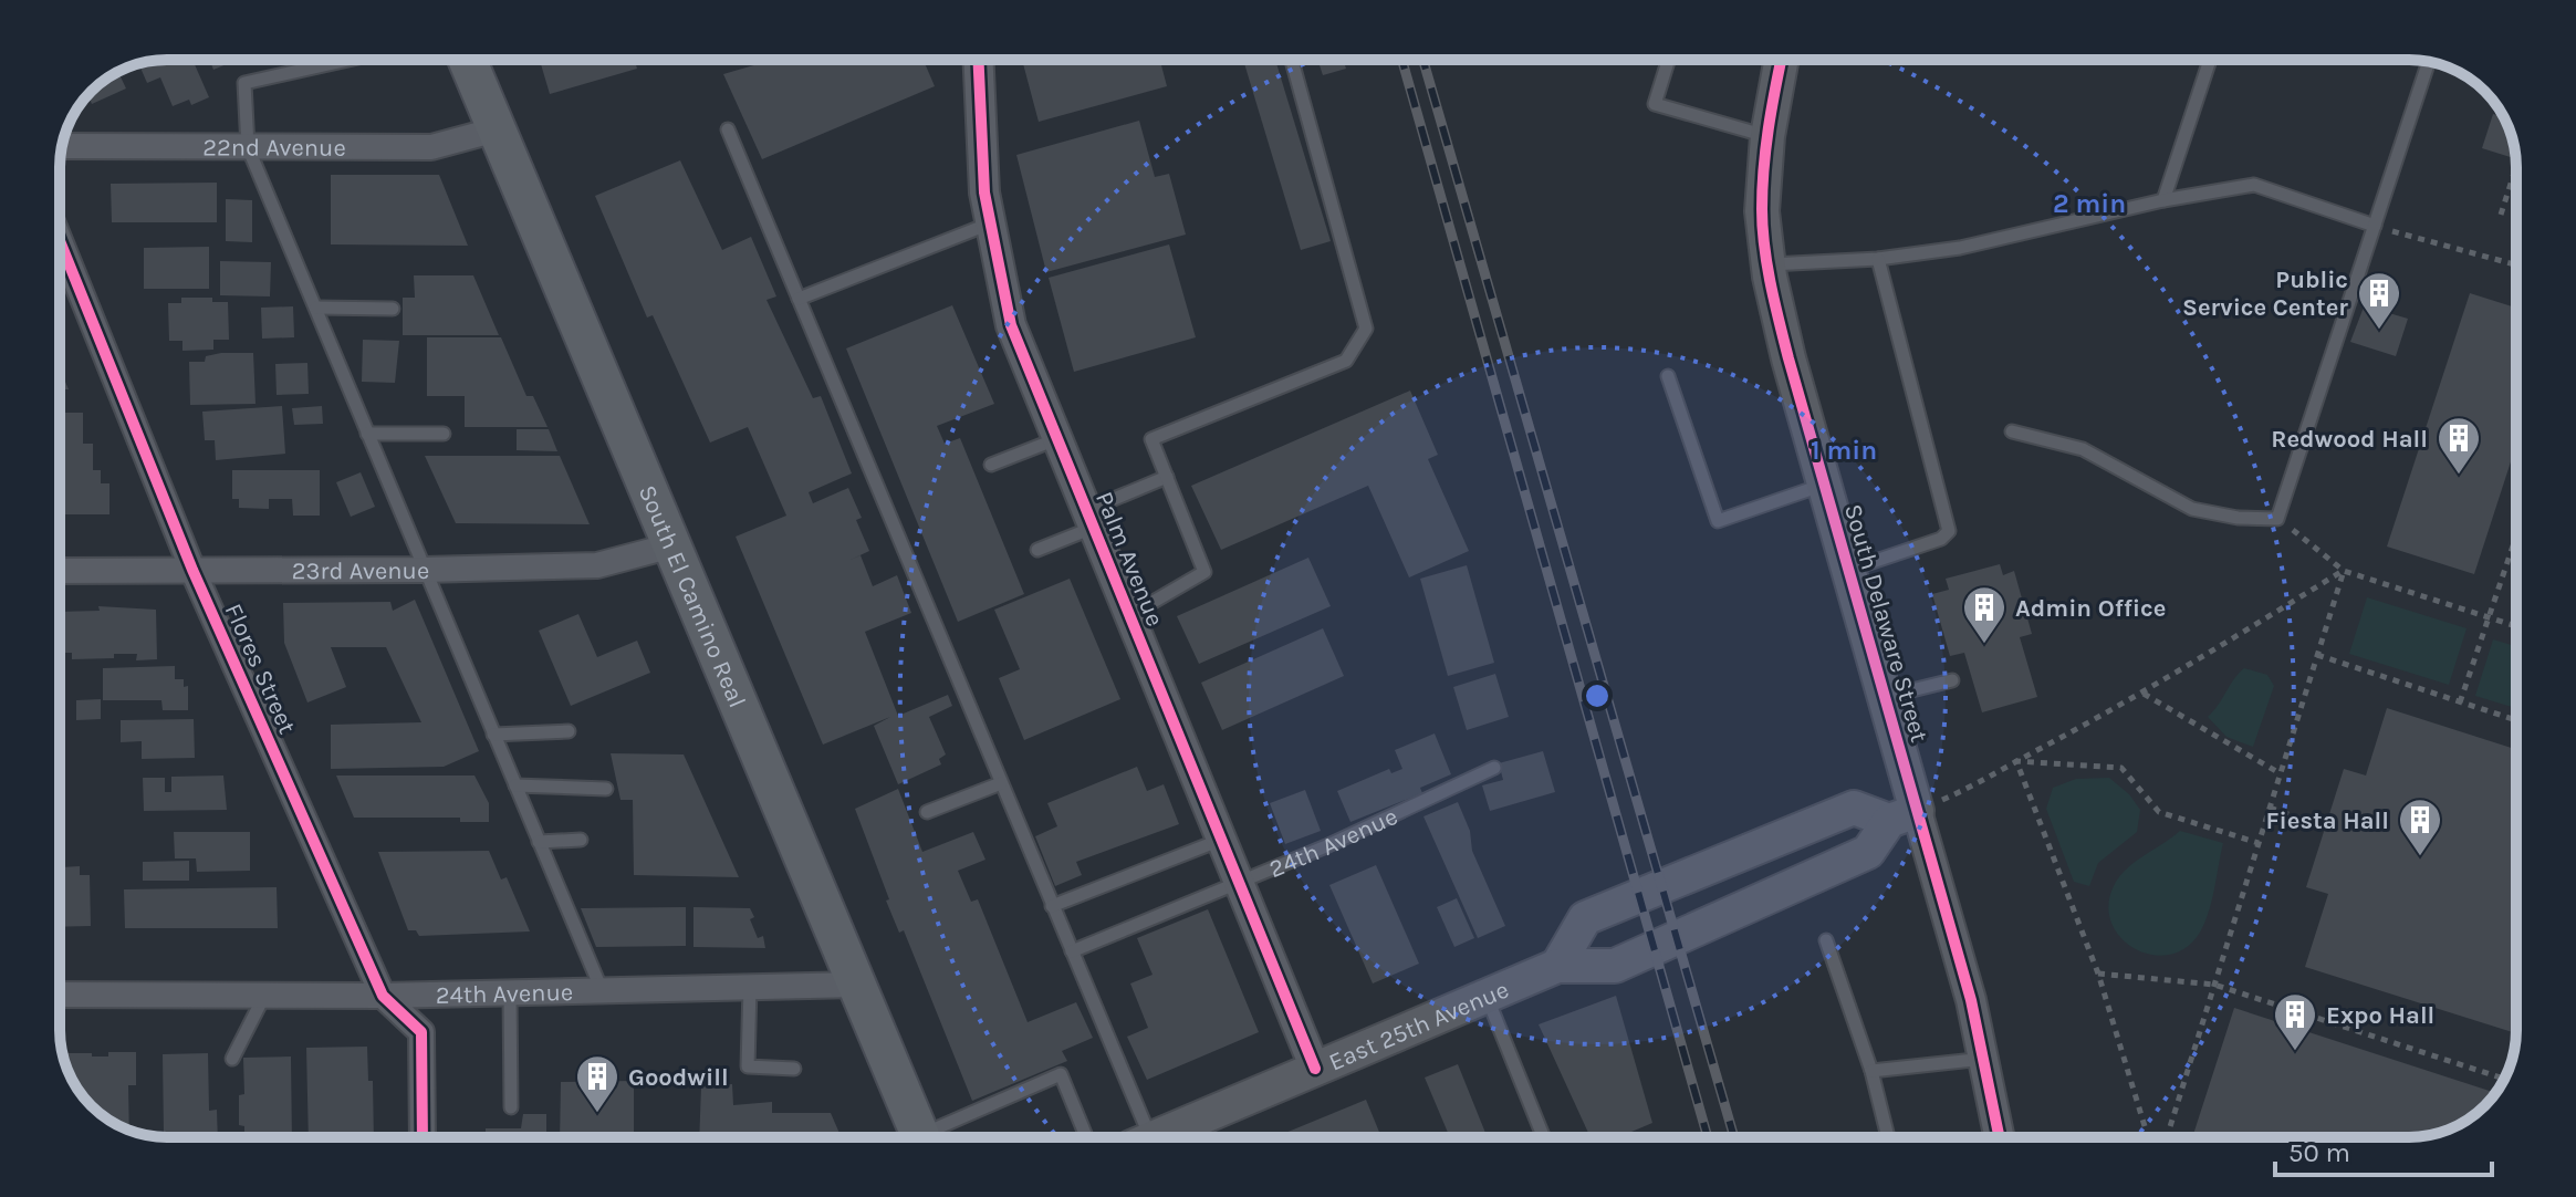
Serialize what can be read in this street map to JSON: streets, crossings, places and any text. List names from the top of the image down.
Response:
{
  "streets": {
    "main road": ["South El Camino Real", "South Delaware Street", "East 25th Avenue"],
    "street": [
      "22nd Avenue",
      "Palm Avenue",
      "23rd Avenue",
      "Flores Street",
      "24th Avenue"
    ]
  },
  "crossings": [
    ["22nd Avenue", "South El Camino Real"],
    ["Palm Avenue", "24th Avenue"],
    ["Palm Avenue", "East 25th Avenue"],
    ["23rd Avenue", "South El Camino Real"],
    ["23rd Avenue", "Flores Street"],
    ["South El Camino Real", "24th Avenue"],
    ["South Delaware Street", "East 25th Avenue"],
    ["Flores Street", "24th Avenue"]
  ],
  "places": {
    "building": [
      "Public Service Center",
      "Redwood Hall",
      "Admin Office",
      "Fiesta Hall",
      "Expo Hall",
      "Goodwill"
    ]
  },
  "scale_bar": "50 m",
  "rings": ["2 min", "1 min"]
}
